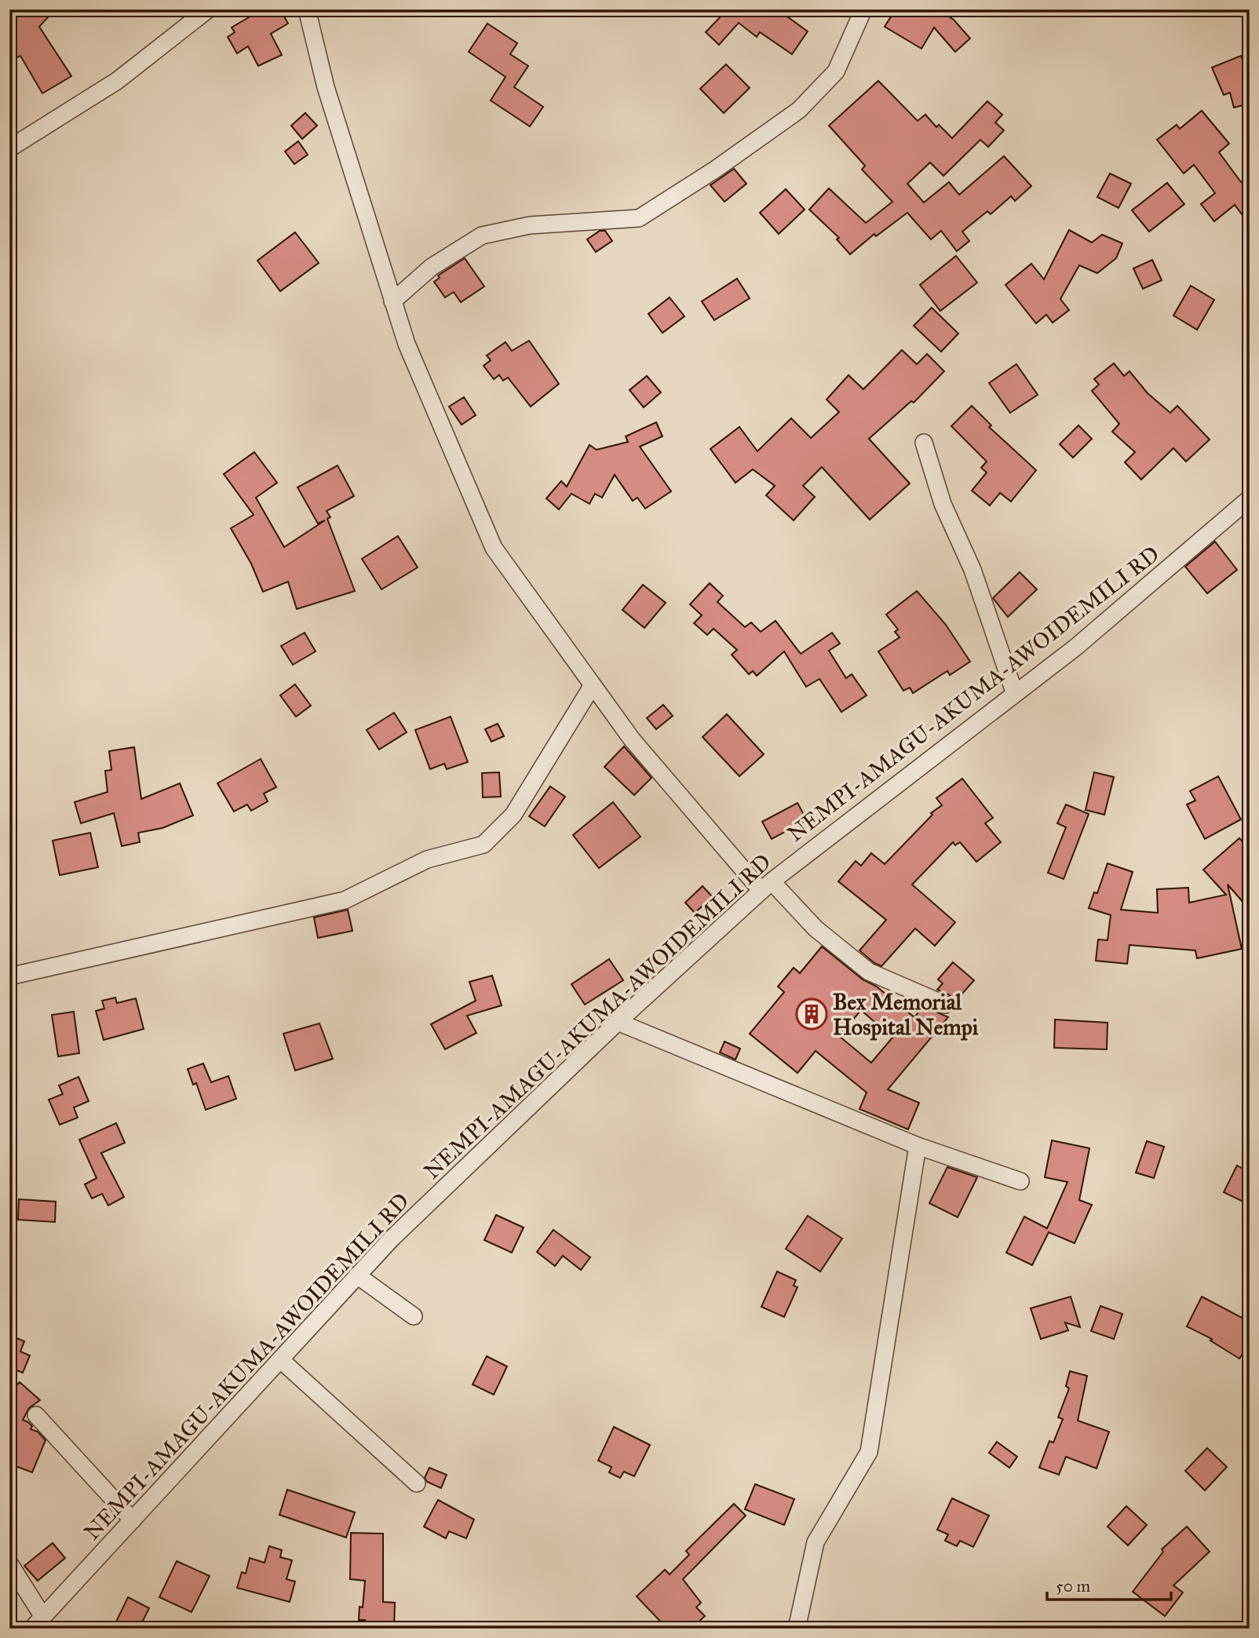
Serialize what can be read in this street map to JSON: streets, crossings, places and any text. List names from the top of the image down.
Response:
{
  "streets": {
    "street": ["NEMPI-AMAGU-AKUMA-AWOIDEMILI RD"]
  },
  "places": {
    "building": ["Bex Memorial Hospital Nempi"]
  },
  "scale_bar": "50 m"
}
